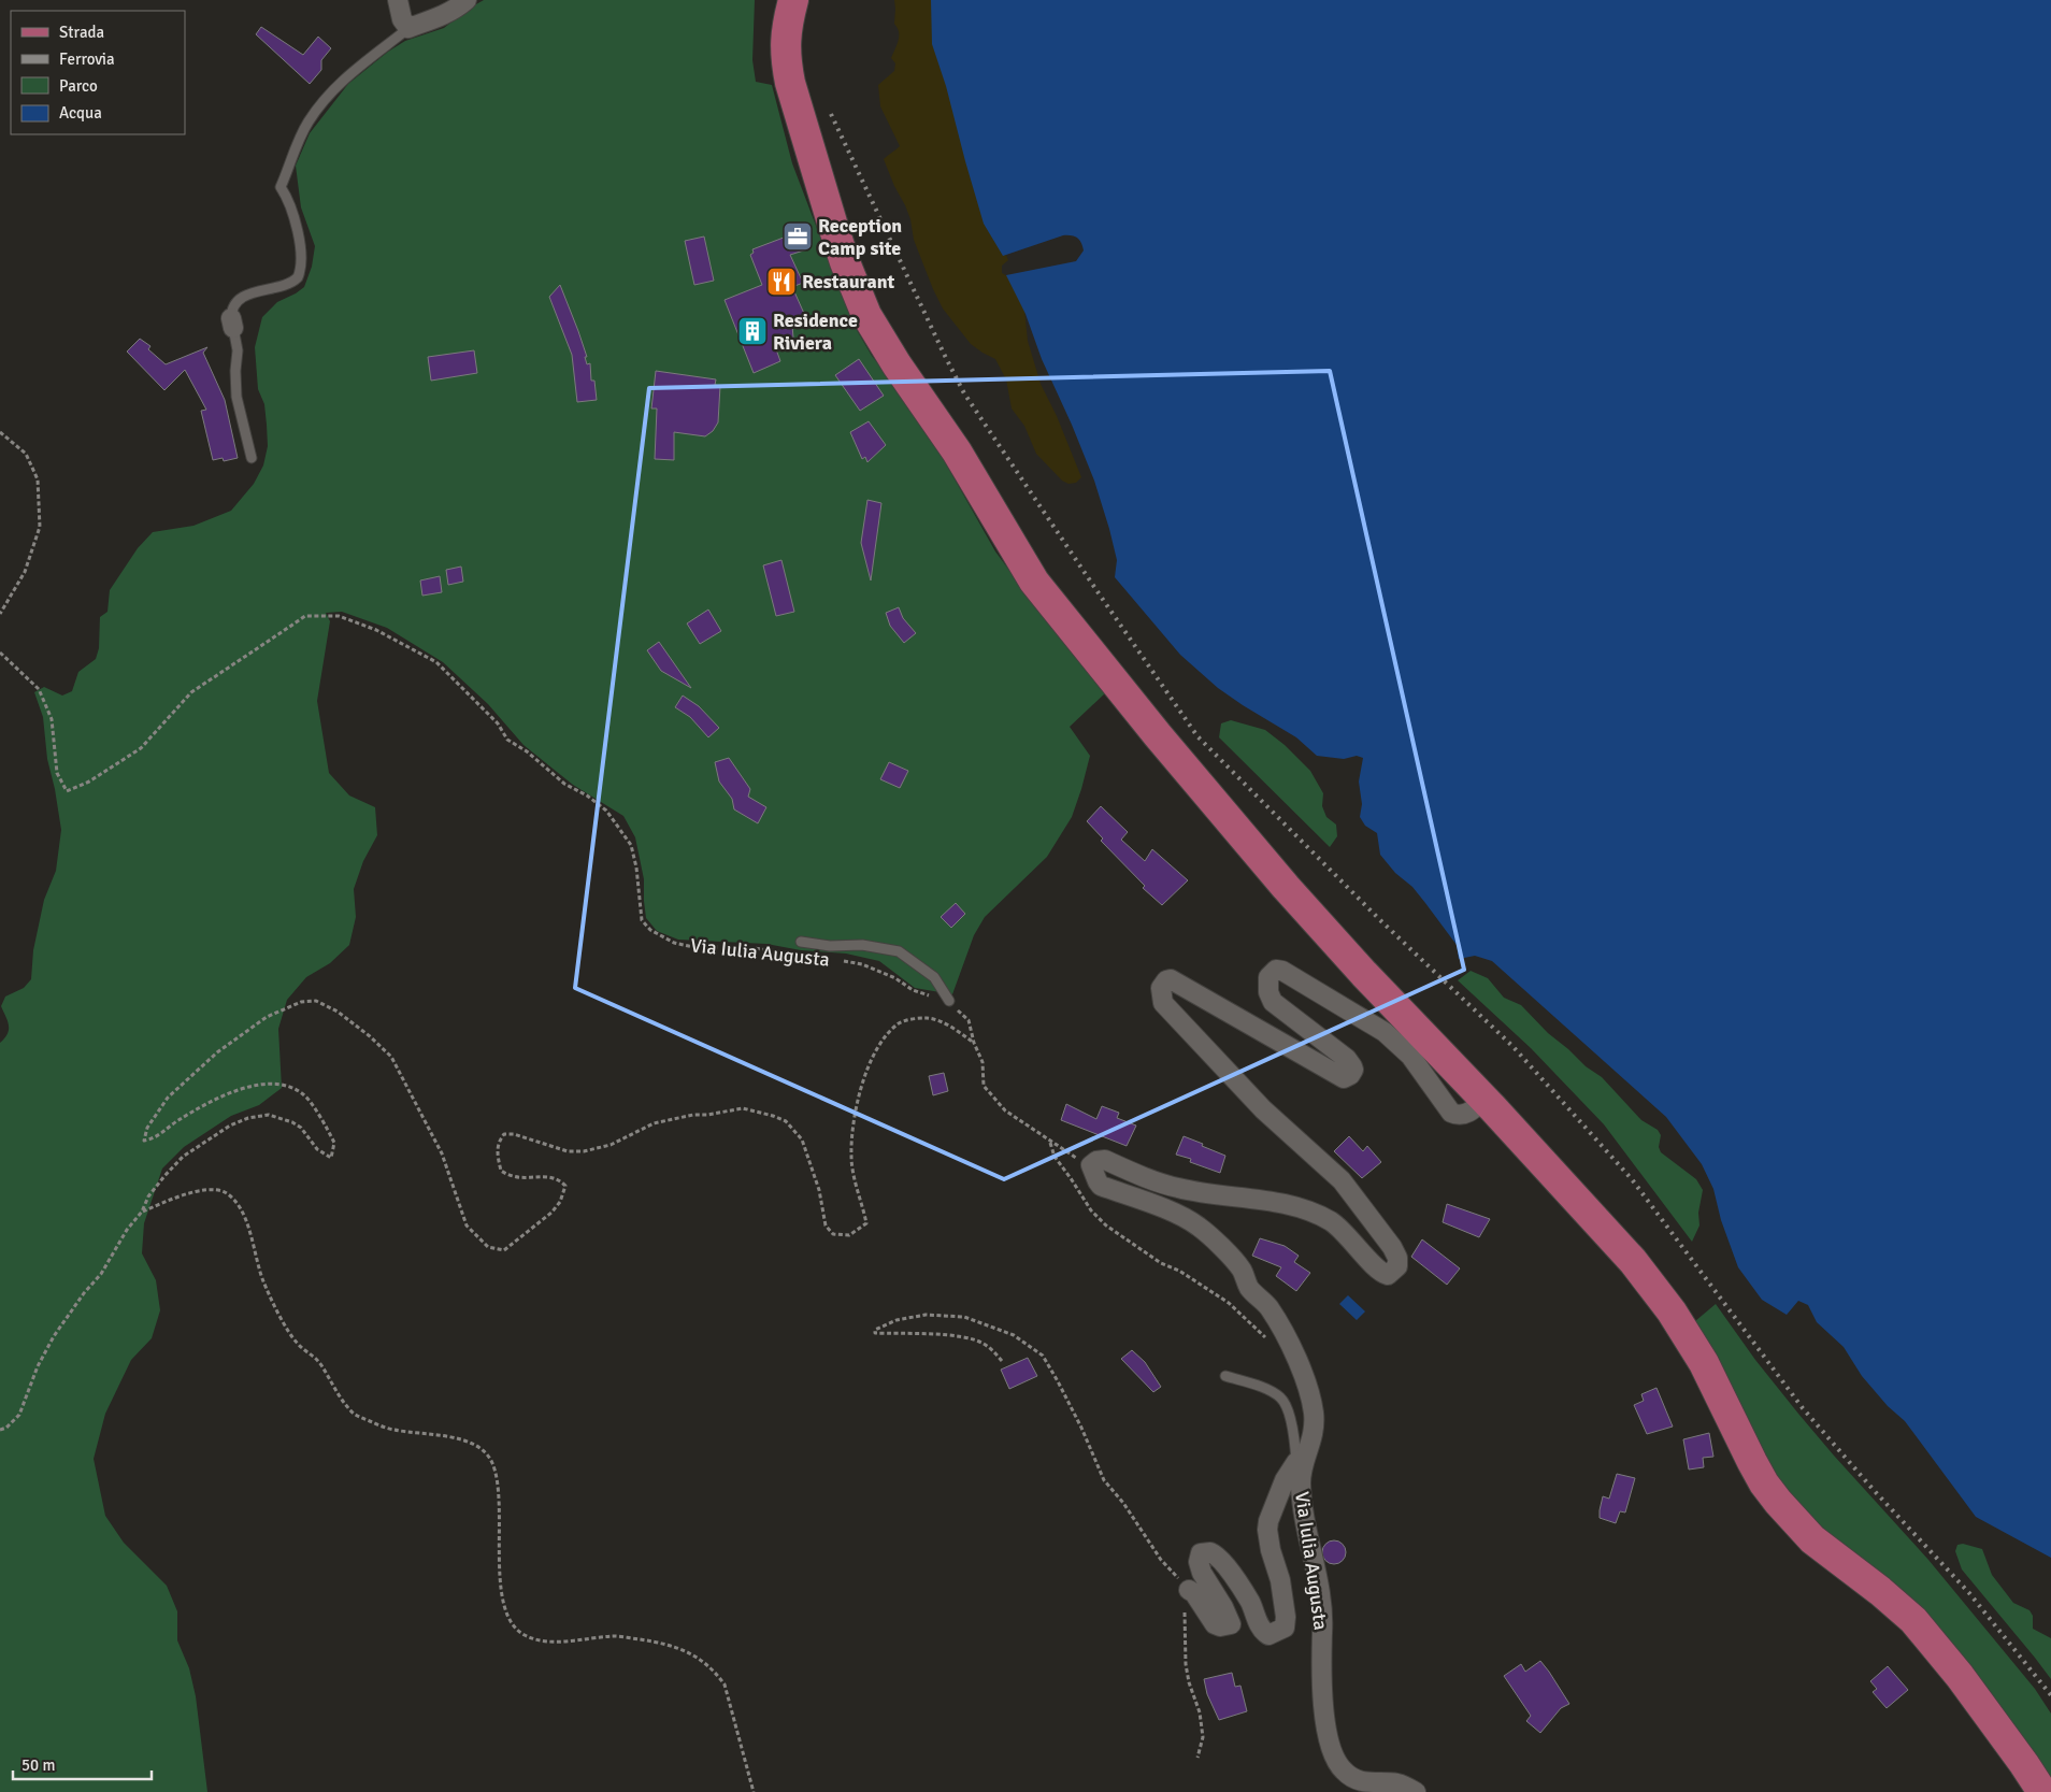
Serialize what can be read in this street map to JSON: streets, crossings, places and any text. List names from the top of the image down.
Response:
{
  "streets": {
    "street": ["Via Iulia Augusta"]
  },
  "places": {
    "office": ["Reception Camp site"],
    "restaurant": ["Restaurant"],
    "building": ["Residence Riviera"]
  },
  "legend": [
    "Strada",
    "Ferrovia",
    "Parco",
    "Acqua"
  ],
  "scale_bar": "50 m"
}
